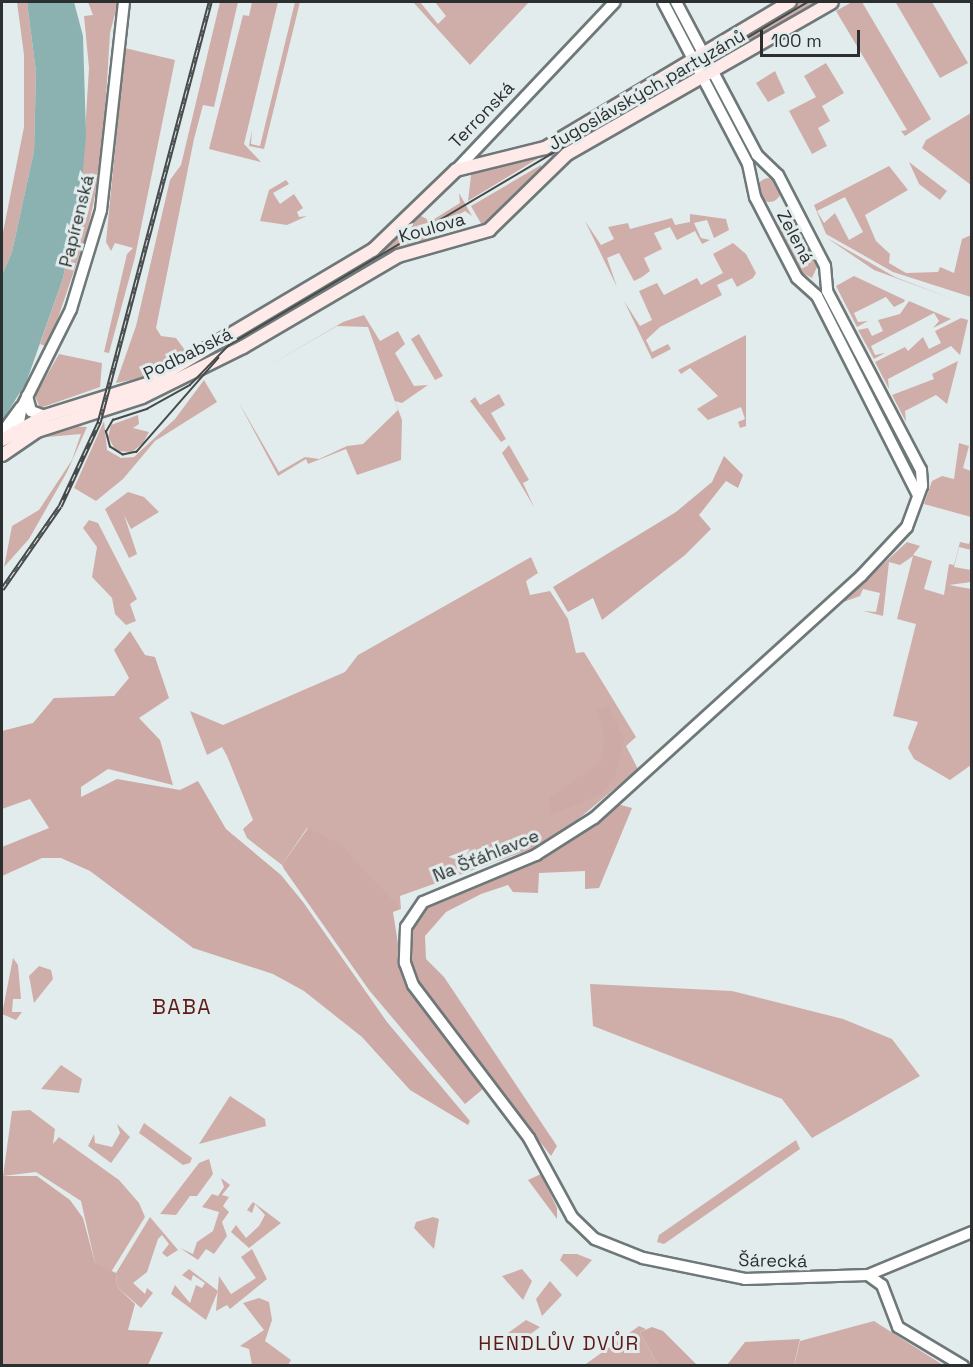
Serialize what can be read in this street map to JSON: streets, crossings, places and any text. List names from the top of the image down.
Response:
{
  "streets": {
    "main road": [
      "Jugoslávských partyzánů",
      "Terronská",
      "Koulova",
      "Podbabská"
    ],
    "street": [
      "Papírenská",
      "Zelená",
      "Na Šťáhlavce",
      "Šárecká"
    ]
  },
  "crossings": [
    ["Jugoslávských partyzánů", "Terronská"],
    ["Jugoslávských partyzánů", "Koulova"],
    ["Jugoslávských partyzánů", "Zelená"],
    ["Terronská", "Podbabská"],
    ["Papírenská", "Podbabská"],
    ["Koulova", "Podbabská"],
    ["Zelená", "Na Šťáhlavce"],
    ["Na Šťáhlavce", "Šárecká"]
  ],
  "districts": ["BABA", "HENDLŮV DVŮR"],
  "scale_bar": "100 m"
}
